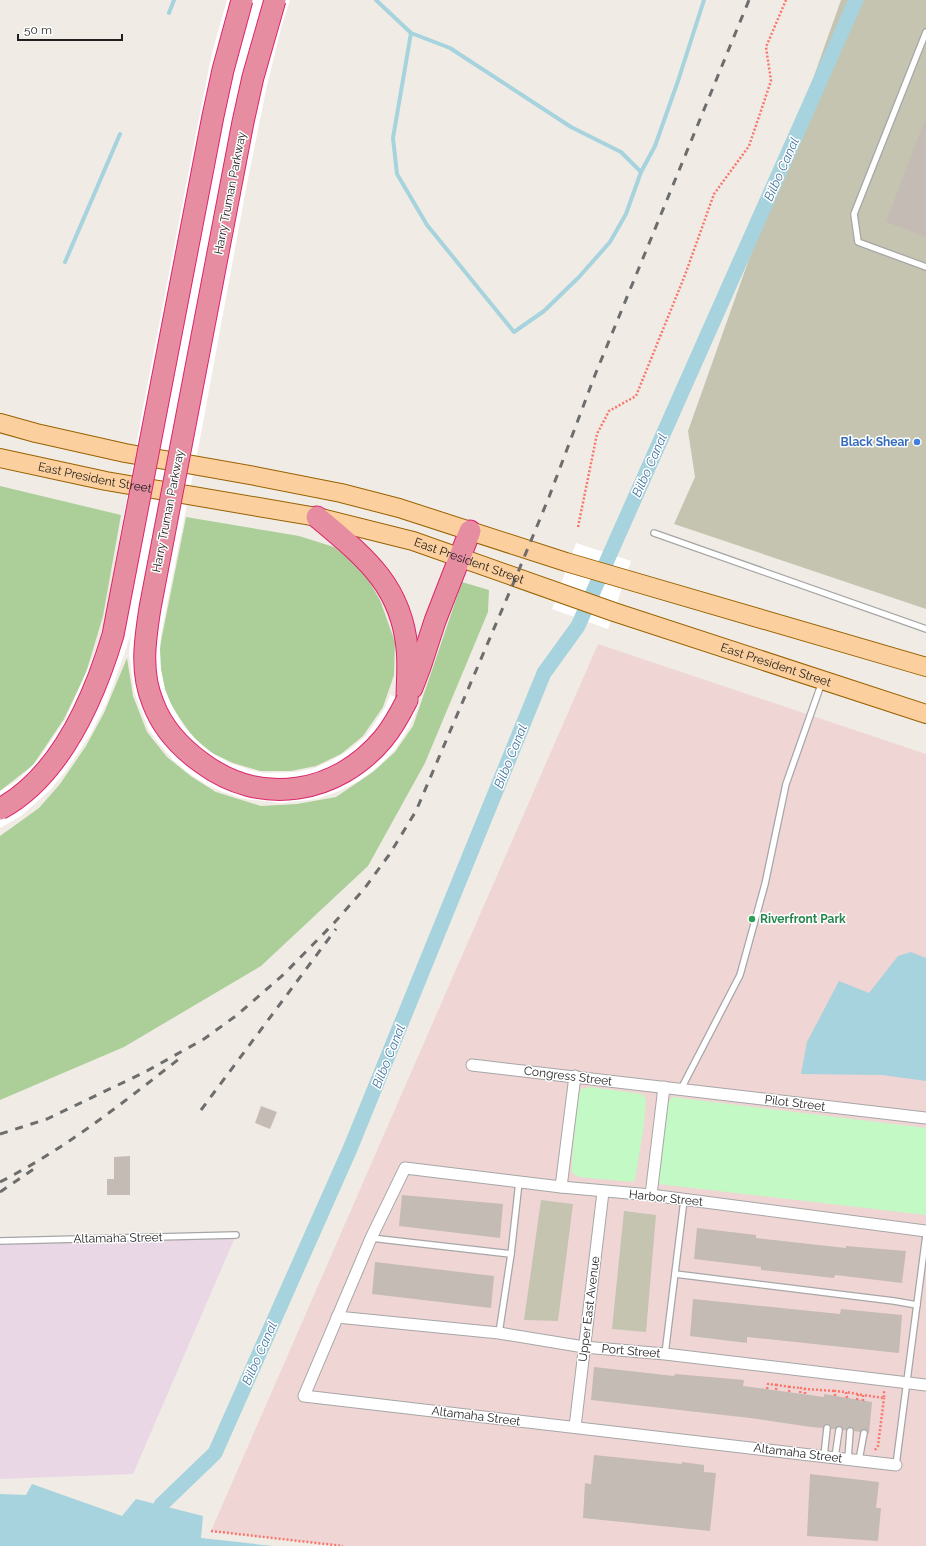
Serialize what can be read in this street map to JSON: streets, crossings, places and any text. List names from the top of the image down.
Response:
{
  "streets": {
    "highway": ["Harry Truman Parkway"],
    "main road": ["East President Street"],
    "street": [
      "Congress Street",
      "Pilot Street",
      "Harbor Street",
      "Altamaha Street",
      "Upper East Avenue",
      "Port Street"
    ]
  },
  "crossings": [
    ["Harry Truman Parkway", "East President Street"],
    ["Congress Street", "Pilot Street"],
    ["Harbor Street", "Altamaha Street"],
    ["Harbor Street", "Upper East Avenue"],
    ["Altamaha Street", "Upper East Avenue"],
    ["Altamaha Street", "Port Street"],
    ["Upper East Avenue", "Port Street"]
  ],
  "water": ["Bilbo Canal"],
  "places": ["Black Shear", "Riverfront Park"],
  "scale_bar": "50 m"
}
